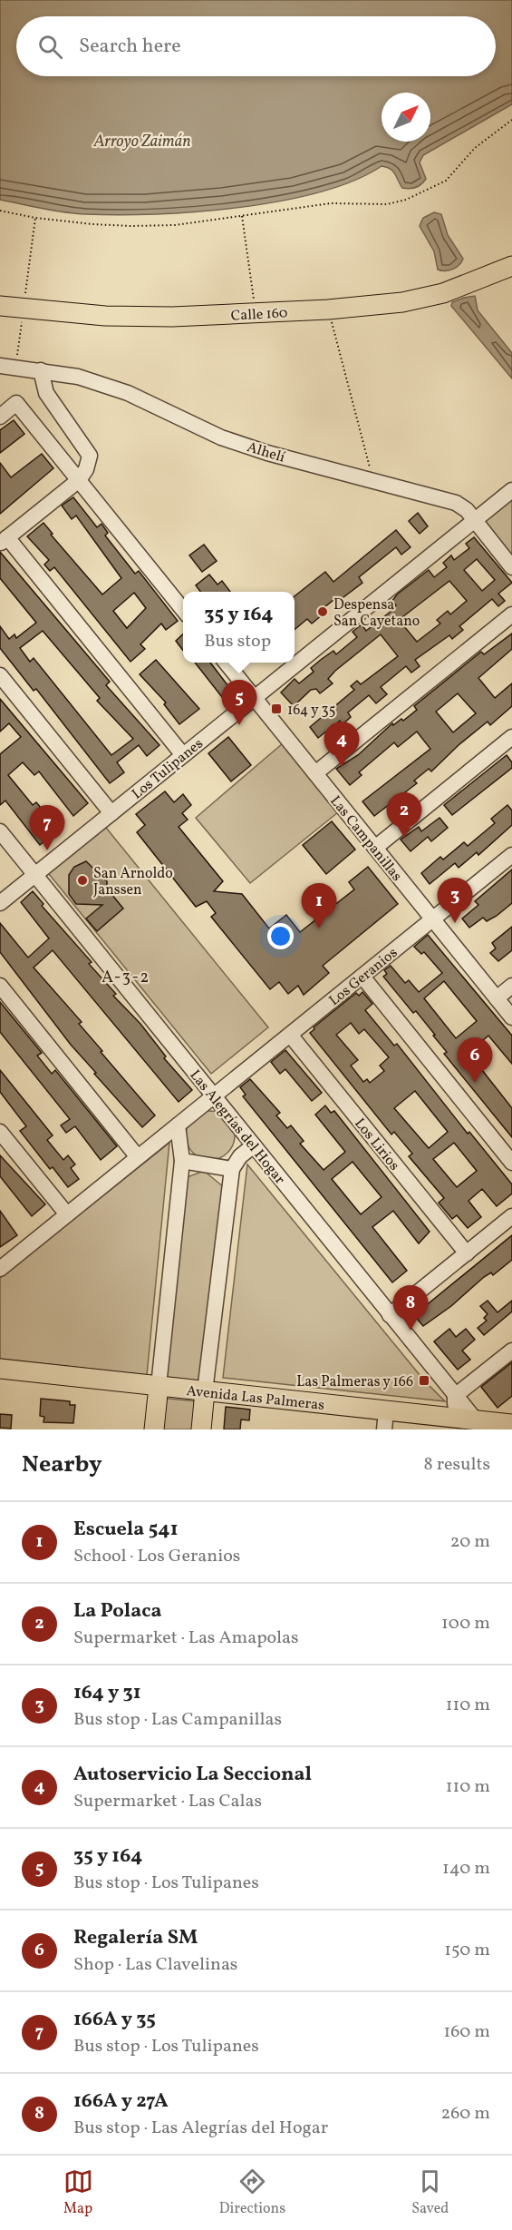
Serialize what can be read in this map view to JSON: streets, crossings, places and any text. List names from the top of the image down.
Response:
{
  "streets": {
    "main road": ["Calle 160", "Avenida Las Palmeras"],
    "street": [
      "Alhelí",
      "Los Tulipanes",
      "Las Campanillas",
      "Los Geranios",
      "Las Alegrías del Hogar",
      "Los Lirios"
    ]
  },
  "crossings": [
    ["Alhelí", "Los Tulipanes"],
    ["Los Tulipanes", "Las Campanillas"],
    ["Los Tulipanes", "Las Alegrías del Hogar"],
    ["Las Campanillas", "Los Geranios"],
    ["Los Geranios", "Las Alegrías del Hogar"],
    ["Los Geranios", "Los Lirios"],
    ["Las Alegrías del Hogar", "Avenida Las Palmeras"]
  ],
  "districts": ["A-3-2"],
  "water": ["Arroyo Zaimán"],
  "places": {
    "other": ["Despensa San Cayetano", "San Arnoldo Janssen"],
    "transit": ["164 y 35", "Las Palmeras y 166"]
  },
  "north": "top right",
  "page": {
    "search": "Search here",
    "popup": ["35 y 164", "Bus stop"],
    "pins": [
      "5",
      "4",
      "2",
      "7",
      "3",
      "1",
      "6",
      "8"
    ],
    "heading": ["Nearby", "8 results"],
    "list": [
      {
        "mark": "1",
        "name": "Escuela 541",
        "note": "School · Los Geranios",
        "value": "20 m"
      },
      {
        "mark": "2",
        "name": "La Polaca",
        "note": "Supermarket · Las Amapolas",
        "value": "100 m"
      },
      {
        "mark": "3",
        "name": "164 y 31",
        "note": "Bus stop · Las Campanillas",
        "value": "110 m"
      },
      {
        "mark": "4",
        "name": "Autoservicio La Seccional",
        "note": "Supermarket · Las Calas",
        "value": "110 m"
      },
      {
        "mark": "5",
        "name": "35 y 164",
        "note": "Bus stop · Los Tulipanes",
        "value": "140 m"
      },
      {
        "mark": "6",
        "name": "Regalería SM",
        "note": "Shop · Las Clavelinas",
        "value": "150 m"
      },
      {
        "mark": "7",
        "name": "166A y 35",
        "note": "Bus stop · Los Tulipanes",
        "value": "160 m"
      },
      {
        "mark": "8",
        "name": "166A y 27A",
        "note": "Bus stop · Las Alegrías del Hogar",
        "value": "260 m"
      }
    ],
    "nav": ["Map", "Directions", "Saved"]
  }
}
